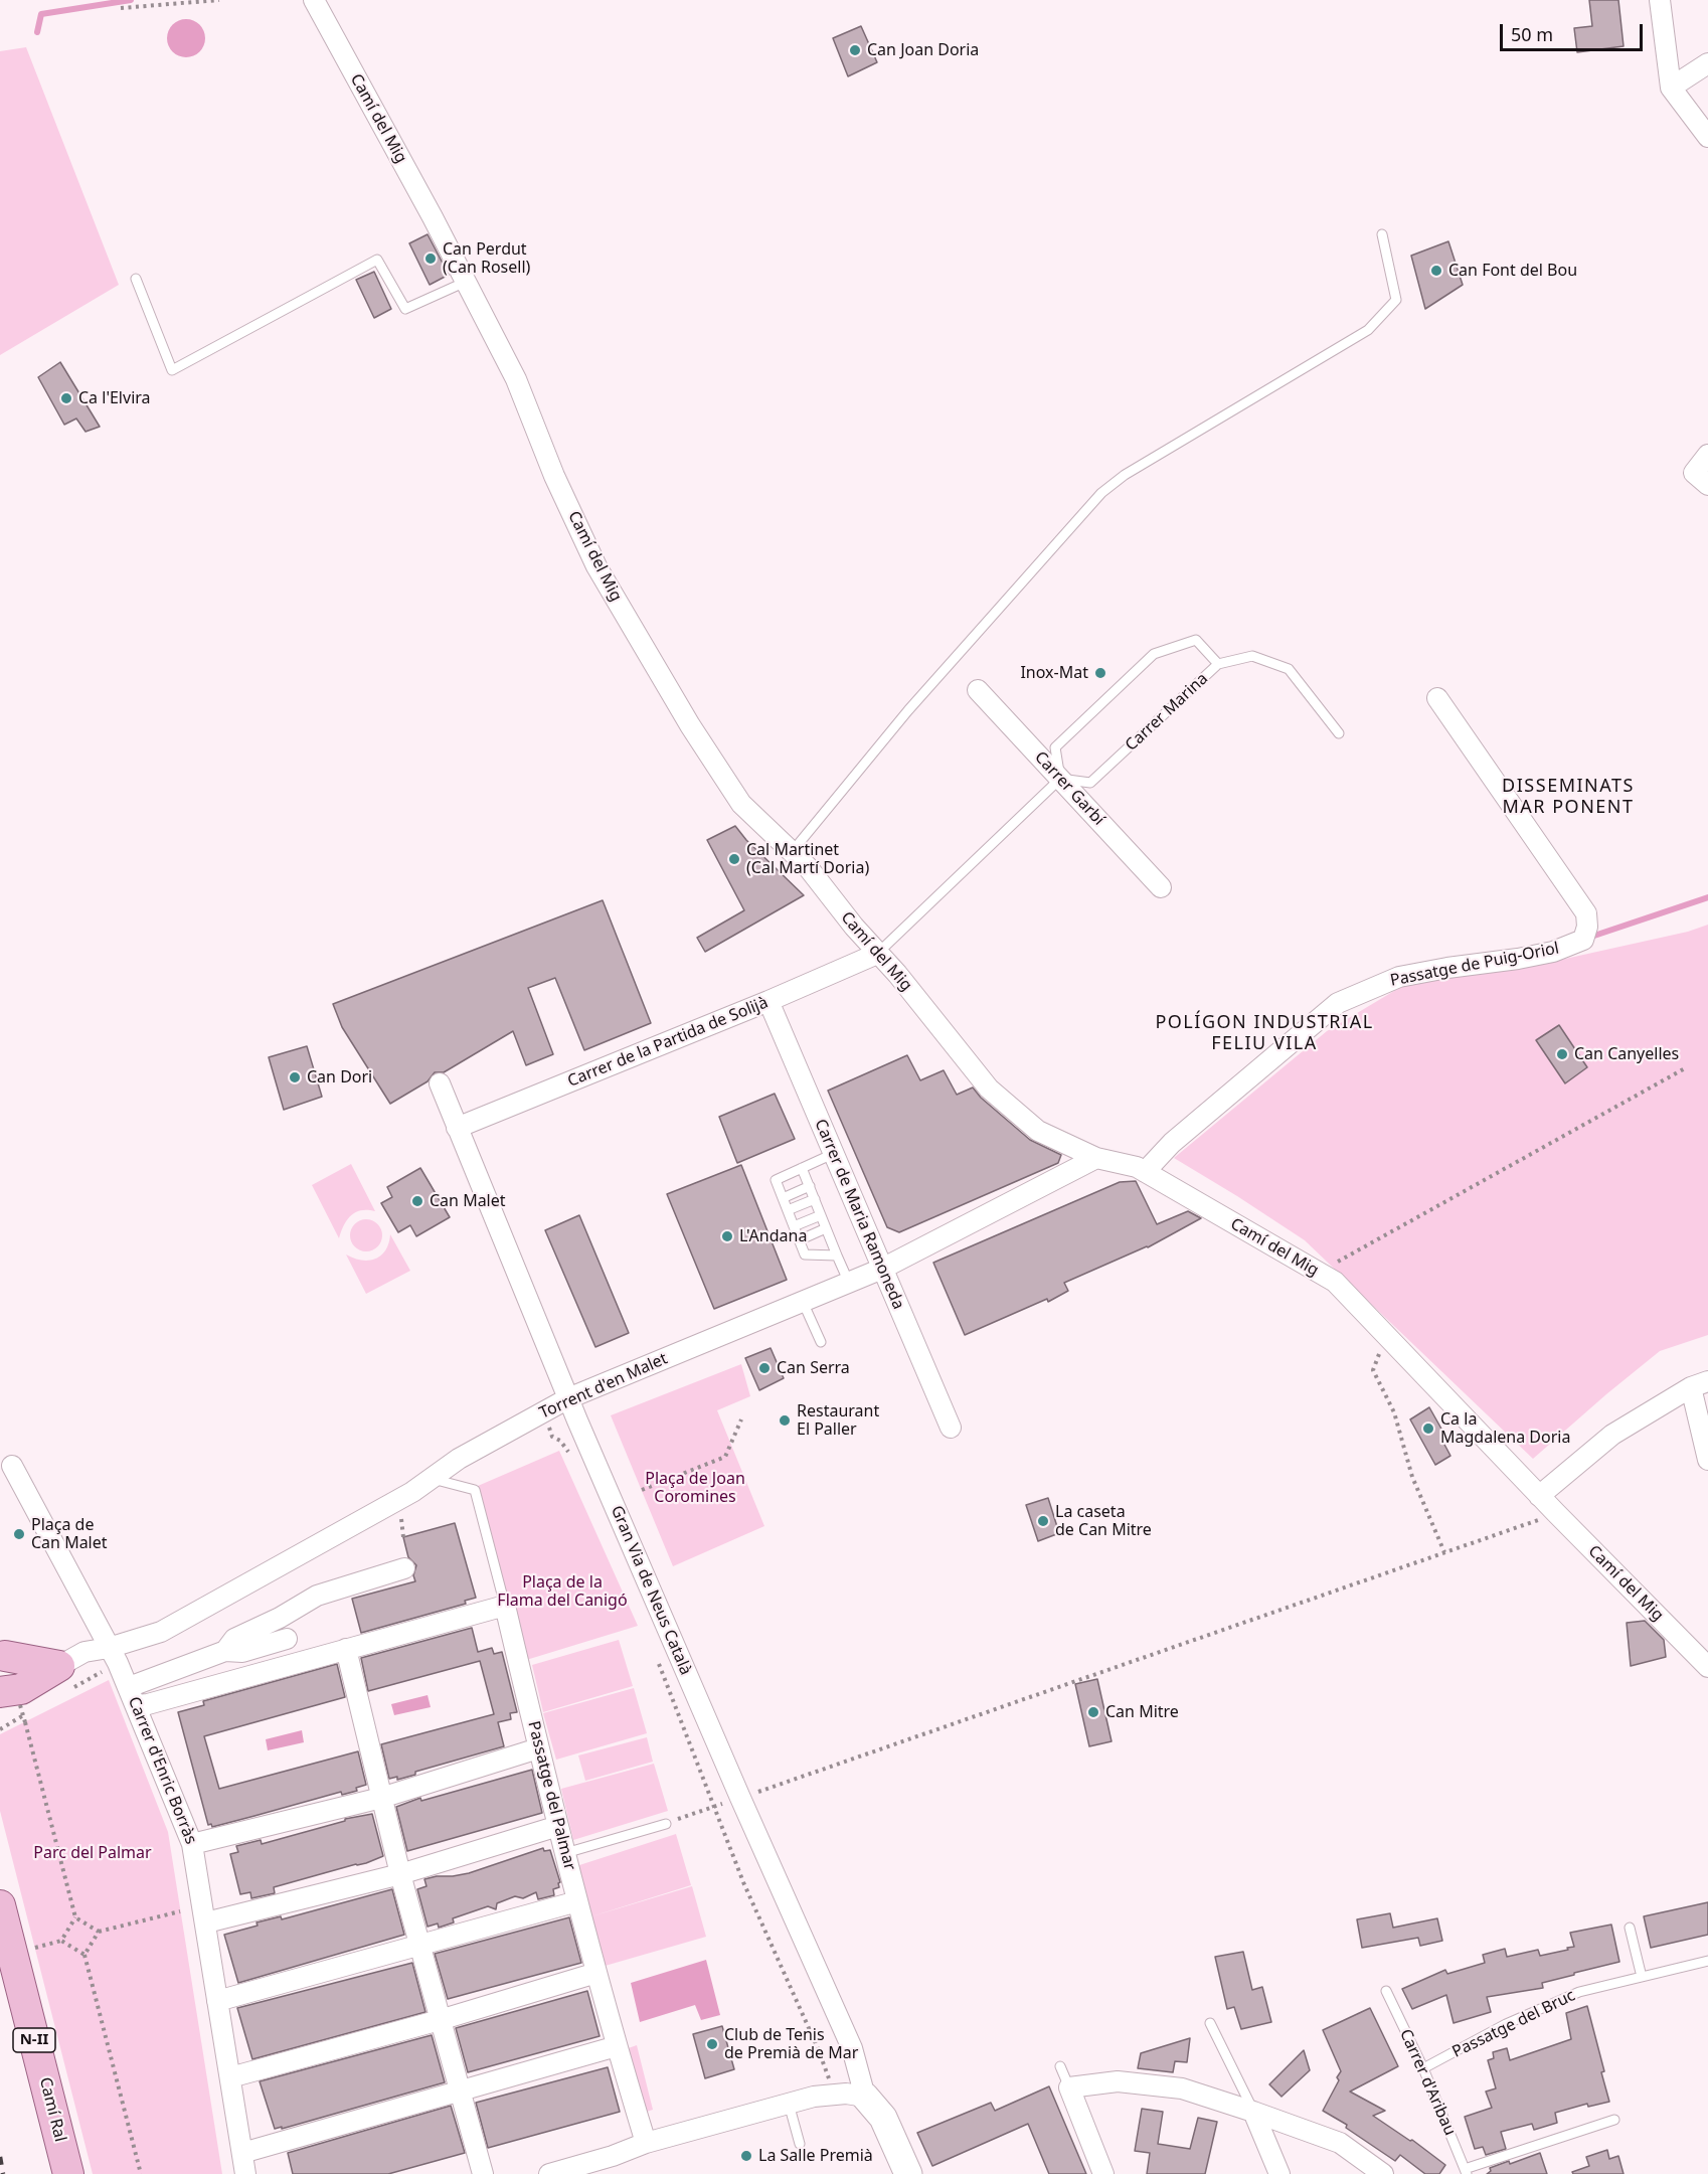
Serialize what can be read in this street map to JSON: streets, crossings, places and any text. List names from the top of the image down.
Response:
{
  "streets": {
    "main road": ["N-II", "Camí Ral"],
    "street": [
      "Camí del Mig",
      "Carrer Garbí",
      "Passatge de Puig-Oriol",
      "Carrer de la Partida de Solijà",
      "Carrer de Maria Ramoneda",
      "Torrent d'en Malet",
      "Gran Via de Neus Català",
      "Carrer d'Enric Borràs",
      "Passatge del Palmar"
    ],
    "lane": ["Carrer Marina", "Passatge del Bruc", "Carrer d'Aribau"]
  },
  "crossings": [
    ["Camí del Mig", "Passatge de Puig-Oriol"],
    ["Camí del Mig", "Carrer de la Partida de Solijà"],
    ["Camí del Mig", "Torrent d'en Malet"],
    ["Carrer Marina", "Carrer Garbí"],
    ["Carrer de la Partida de Solijà", "Carrer de Maria Ramoneda"],
    ["Carrer de la Partida de Solijà", "Gran Via de Neus Català"],
    ["Carrer de Maria Ramoneda", "Torrent d'en Malet"],
    ["Torrent d'en Malet", "Gran Via de Neus Català"],
    ["Torrent d'en Malet", "Carrer d'Enric Borràs"],
    ["Torrent d'en Malet", "Passatge del Palmar"],
    ["Passatge del Bruc", "Carrer d'Aribau"]
  ],
  "districts": ["DISSEMINATS MAR PONENT", "POLÍGON INDUSTRIAL FELIU VILA"],
  "parks": ["Plaça de Joan Coromines", "Plaça de la Flama del Canigó", "Parc del Palmar"],
  "places": [
    "Can Joan Doria",
    "Can Perdut (Can Rosell)",
    "Can Font del Bou",
    "Ca l'Elvira",
    "Inox-Mat",
    "Cal Martinet (Cal Martí Doria)",
    "Can Canyelles",
    "Can Dori",
    "Can Malet",
    "L'Andana",
    "Can Serra",
    "Restaurant El Paller",
    "Ca la Magdalena Doria",
    "La caseta de Can Mitre",
    "Plaça de Can Malet",
    "Can Mitre",
    "Club de Tenis de Premià de Mar",
    "La Salle Premià"
  ],
  "scale_bar": "50 m"
}
